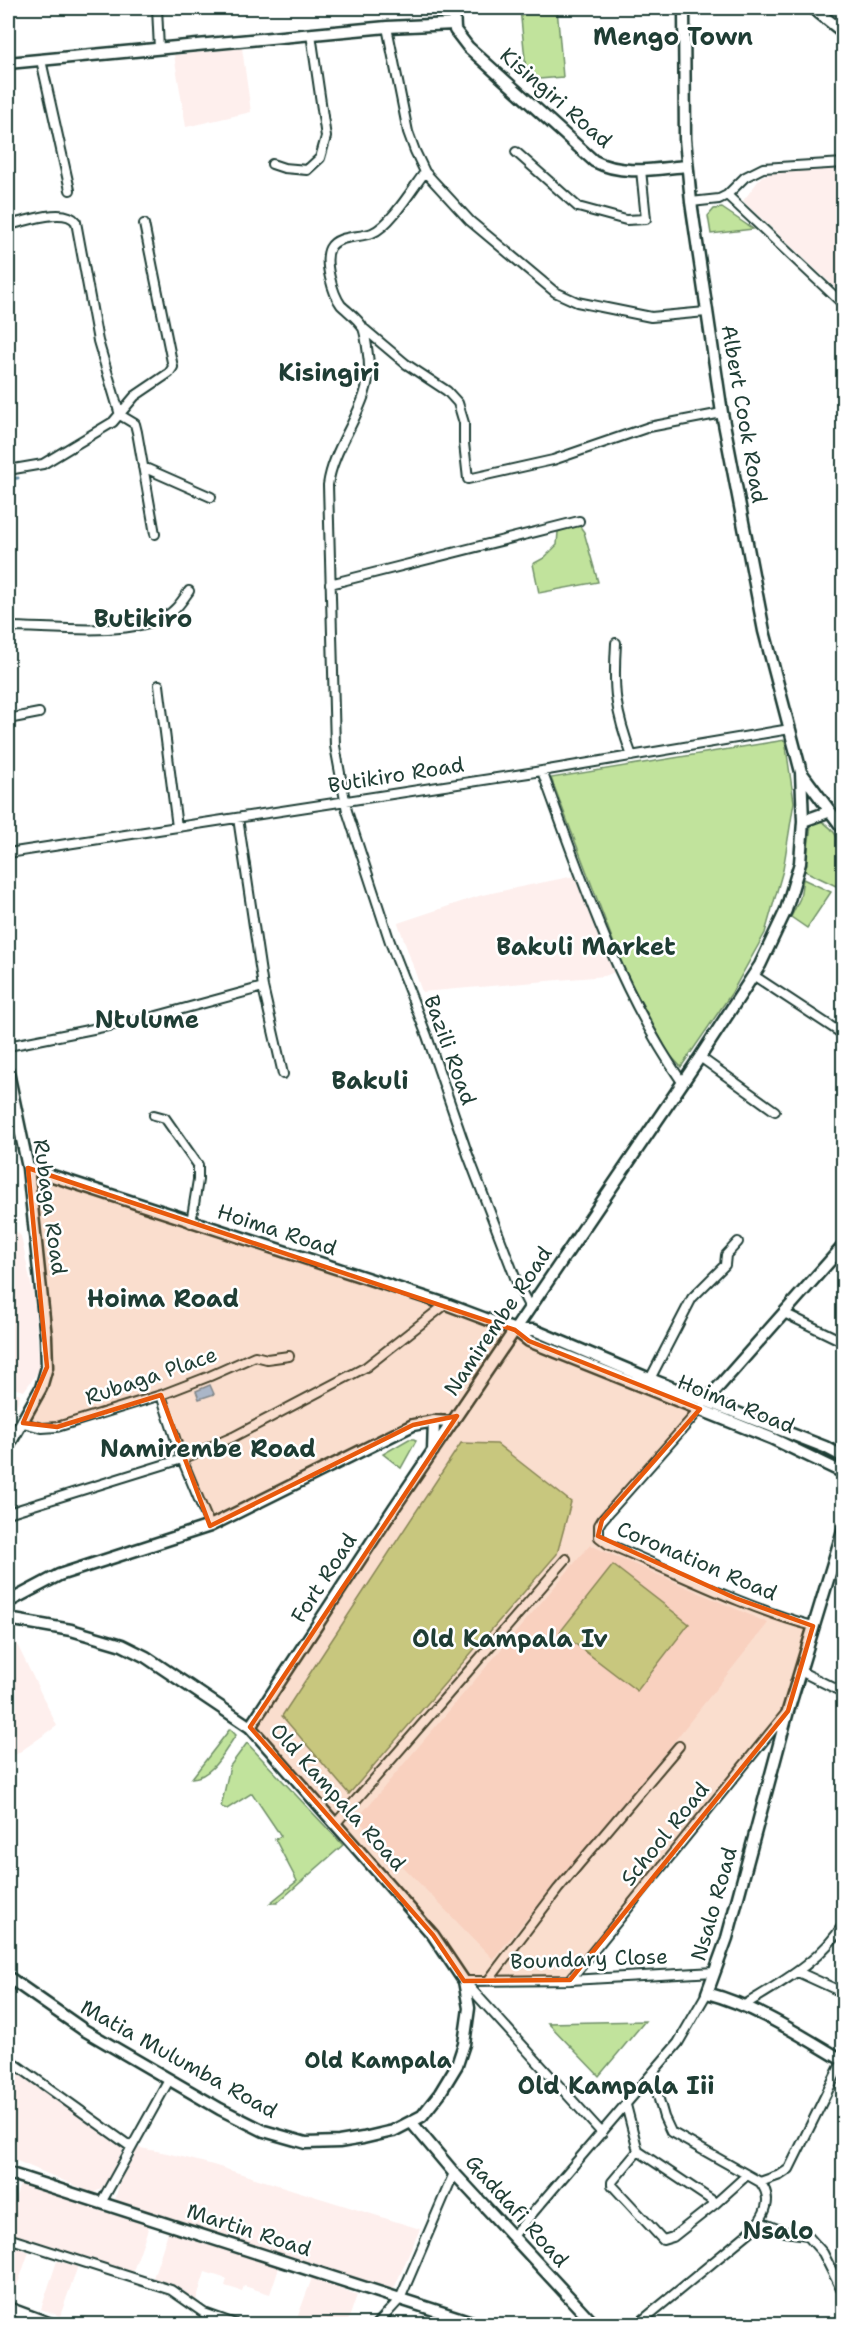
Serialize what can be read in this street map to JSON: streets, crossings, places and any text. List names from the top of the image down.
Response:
{
  "streets": {
    "main road": [
      "Kisingiri Road",
      "Albert Cook Road",
      "Rubaga Road",
      "Hoima Road",
      "Namirembe Road",
      "Fort Road",
      "Old Kampala Road",
      "Nsalo Road",
      "Matia Mulumba Road",
      "Gaddafi Road",
      "Martin Road"
    ],
    "street": [
      "Butikiro Road",
      "Bazili Road",
      "Rubaga Place",
      "Coronation Road",
      "School Road",
      "Boundary Close"
    ]
  },
  "crossings": [
    ["Kisingiri Road", "Albert Cook Road"],
    ["Albert Cook Road", "Butikiro Road"],
    ["Albert Cook Road", "Namirembe Road"],
    ["Butikiro Road", "Bazili Road"],
    ["Bazili Road", "Namirembe Road"],
    ["Rubaga Road", "Hoima Road"],
    ["Rubaga Road", "Rubaga Place"],
    ["Hoima Road", "Namirembe Road"],
    ["Hoima Road", "Coronation Road"],
    ["Namirembe Road", "Fort Road"],
    ["Coronation Road", "Nsalo Road"],
    ["Fort Road", "Old Kampala Road"],
    ["Old Kampala Road", "Boundary Close"],
    ["Old Kampala Road", "Matia Mulumba Road"],
    ["Old Kampala Road", "Gaddafi Road"],
    ["School Road", "Nsalo Road"],
    ["School Road", "Boundary Close"],
    ["Nsalo Road", "Boundary Close"],
    ["Nsalo Road", "Gaddafi Road"],
    ["Matia Mulumba Road", "Gaddafi Road"]
  ],
  "districts": [
    "Mengo Town",
    "Kisingiri",
    "Butikiro",
    "Bakuli Market",
    "Ntulume",
    "Bakuli",
    "Hoima Road",
    "Namirembe Road",
    "Old Kampala Iv",
    "Old Kampala",
    "Old Kampala Iii",
    "Nsalo"
  ]
}
